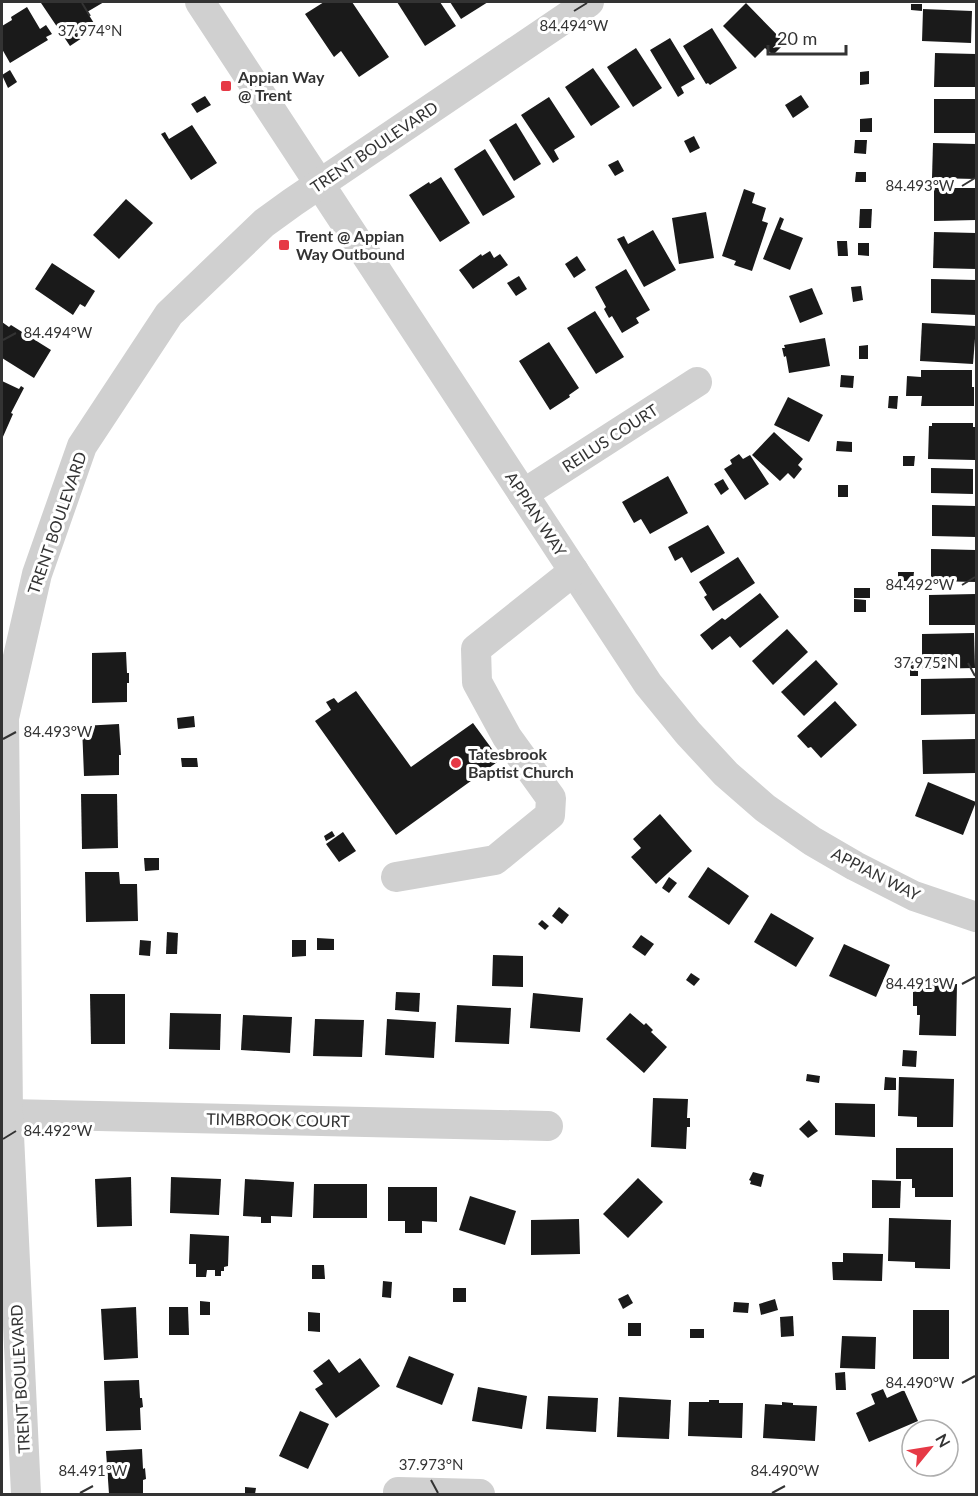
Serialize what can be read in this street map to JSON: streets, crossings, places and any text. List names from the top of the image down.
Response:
{
  "streets": {
    "street": [
      "TRENT BOULEVARD",
      "REILUS COURT",
      "APPIAN WAY",
      "TIMBROOK COURT"
    ]
  },
  "crossings": [
    ["TRENT BOULEVARD", "APPIAN WAY"],
    ["TRENT BOULEVARD", "TIMBROOK COURT"],
    ["REILUS COURT", "APPIAN WAY"]
  ],
  "places": {
    "transit": ["Appian Way @ Trent", "Trent @ Appian Way Outbound"],
    "other": ["Tatesbrook Baptist Church"]
  },
  "scale_bar": "20 m",
  "north": "top right",
  "coordinates": [
    "84.494°W",
    "37.974°N",
    "84.493°W",
    "84.492°W",
    "37.975°N",
    "84.491°W",
    "84.490°W",
    "37.973°N"
  ]
}
